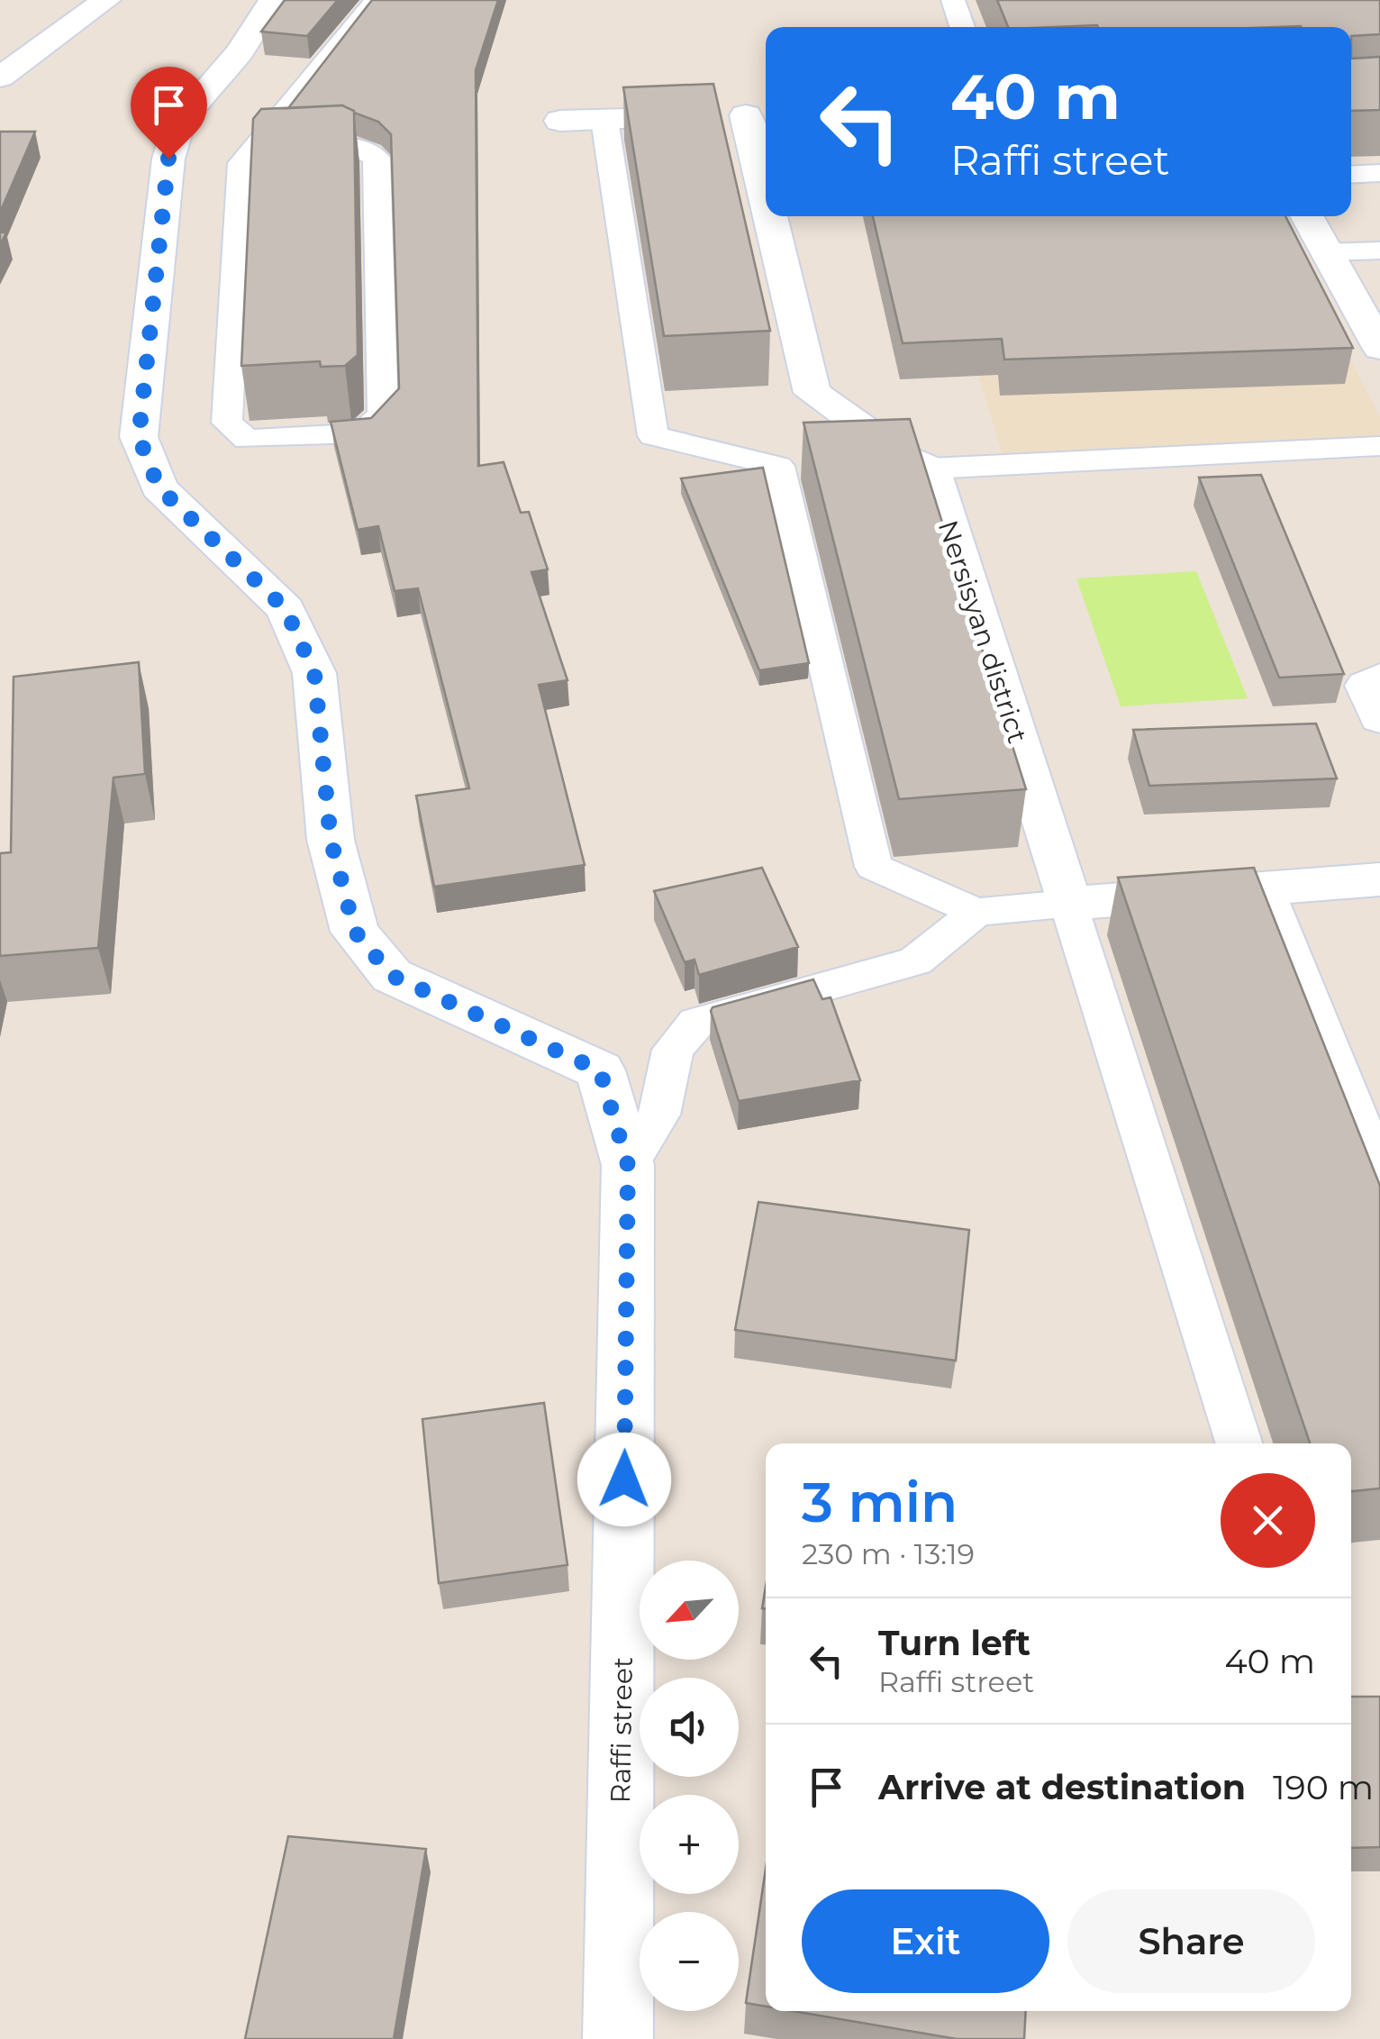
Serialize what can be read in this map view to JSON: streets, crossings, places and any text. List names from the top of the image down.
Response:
{
  "streets": {
    "street": ["Nersisyan district", "Raffi street"]
  },
  "north": "bottom left",
  "page": {
    "turn": ["40 m", "Raffi street"],
    "heading": ["3 min", "230 m · 13:19"],
    "map_buttons": ["+", "−"],
    "list": [
      {
        "name": "Turn left",
        "note": "Raffi street",
        "value": "40 m"
      },
      {
        "name": "Arrive at destination",
        "value": "190 m"
      }
    ],
    "buttons": ["Exit", "Share"]
  }
}
